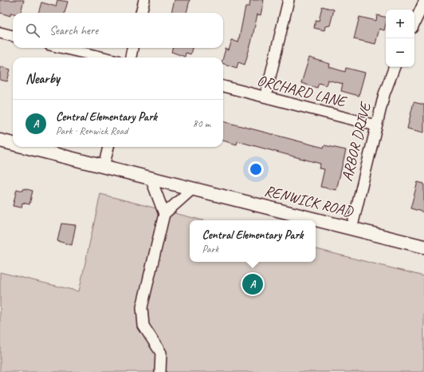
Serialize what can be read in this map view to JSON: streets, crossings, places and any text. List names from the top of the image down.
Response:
{
  "streets": {
    "street": ["ORCHARD LANE", "ARBOR DRIVE", "RENWICK ROAD"]
  },
  "crossings": [
    ["ORCHARD LANE", "ARBOR DRIVE"],
    ["ARBOR DRIVE", "RENWICK ROAD"]
  ],
  "page": {
    "map_buttons": ["+", "−"],
    "search": "Search here",
    "heading": "Nearby",
    "list": [
      {
        "mark": "A",
        "name": "Central Elementary Park",
        "note": "Park · Renwick Road",
        "value": "80 m"
      }
    ],
    "popup": ["Central Elementary Park", "Park"],
    "pins": "A"
  }
}
